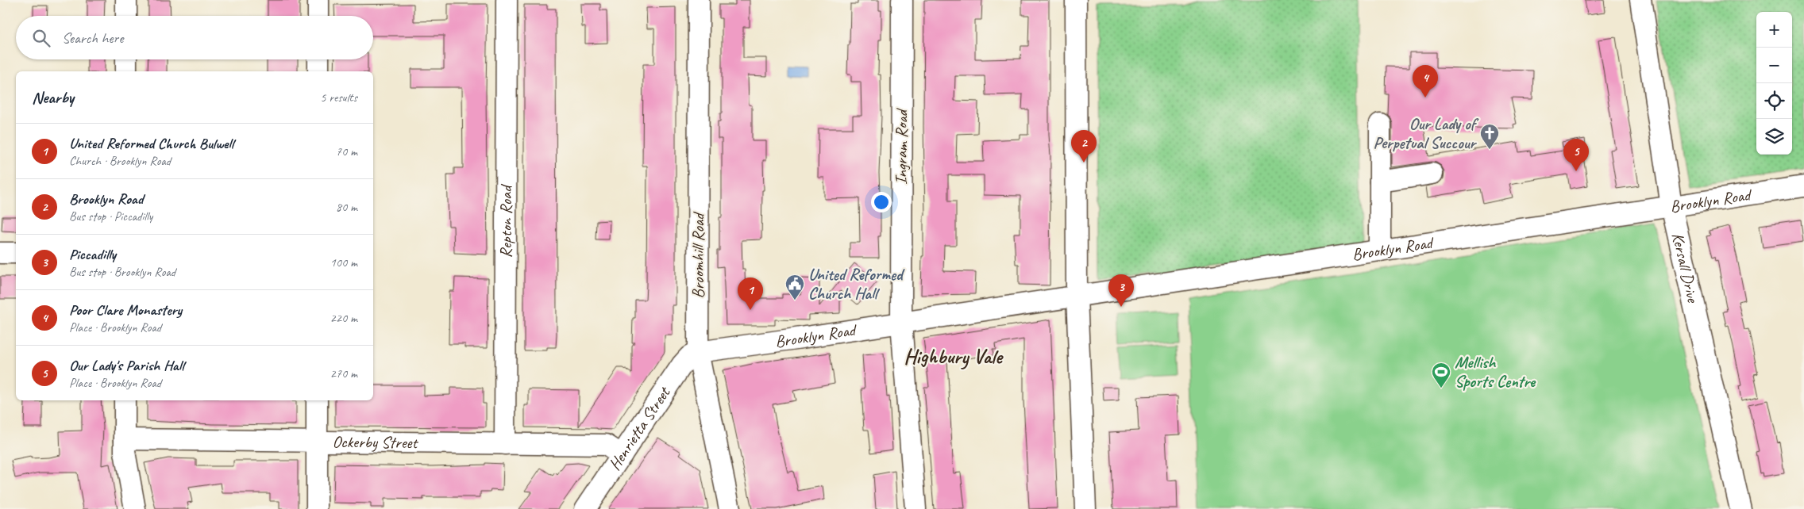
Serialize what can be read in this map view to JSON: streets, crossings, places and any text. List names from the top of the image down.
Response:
{
  "streets": {
    "street": [
      "Ingram Road",
      "Brooklyn Road",
      "Repton Road",
      "Broomhill Road",
      "Kersall Drive",
      "Henrietta Street",
      "Ockerby Street"
    ]
  },
  "crossings": [
    ["Ingram Road", "Brooklyn Road"],
    ["Brooklyn Road", "Broomhill Road"],
    ["Brooklyn Road", "Kersall Drive"],
    ["Brooklyn Road", "Henrietta Street"],
    ["Repton Road", "Ockerby Street"],
    ["Broomhill Road", "Henrietta Street"],
    ["Henrietta Street", "Ockerby Street"]
  ],
  "districts": ["Highbury Vale"],
  "places": {
    "church": ["Our Lady of Perpetual Succour"],
    "public building": ["United Reformed Church Hall"],
    "sports": ["Mellish Sports Centre"]
  },
  "page": {
    "map_buttons": ["+", "−"],
    "search": "Search here",
    "pins": [
      "4",
      "2",
      "5",
      "3",
      "1"
    ],
    "heading": ["Nearby", "5 results"],
    "list": [
      {
        "mark": "1",
        "name": "United Reformed Church Bulwell",
        "note": "Church · Brooklyn Road",
        "value": "70 m"
      },
      {
        "mark": "2",
        "name": "Brooklyn Road",
        "note": "Bus stop · Piccadilly",
        "value": "80 m"
      },
      {
        "mark": "3",
        "name": "Piccadilly",
        "note": "Bus stop · Brooklyn Road",
        "value": "100 m"
      },
      {
        "mark": "4",
        "name": "Poor Clare Monastery",
        "note": "Place · Brooklyn Road",
        "value": "220 m"
      },
      {
        "mark": "5",
        "name": "Our Lady's Parish Hall",
        "note": "Place · Brooklyn Road",
        "value": "270 m"
      }
    ]
  }
}
